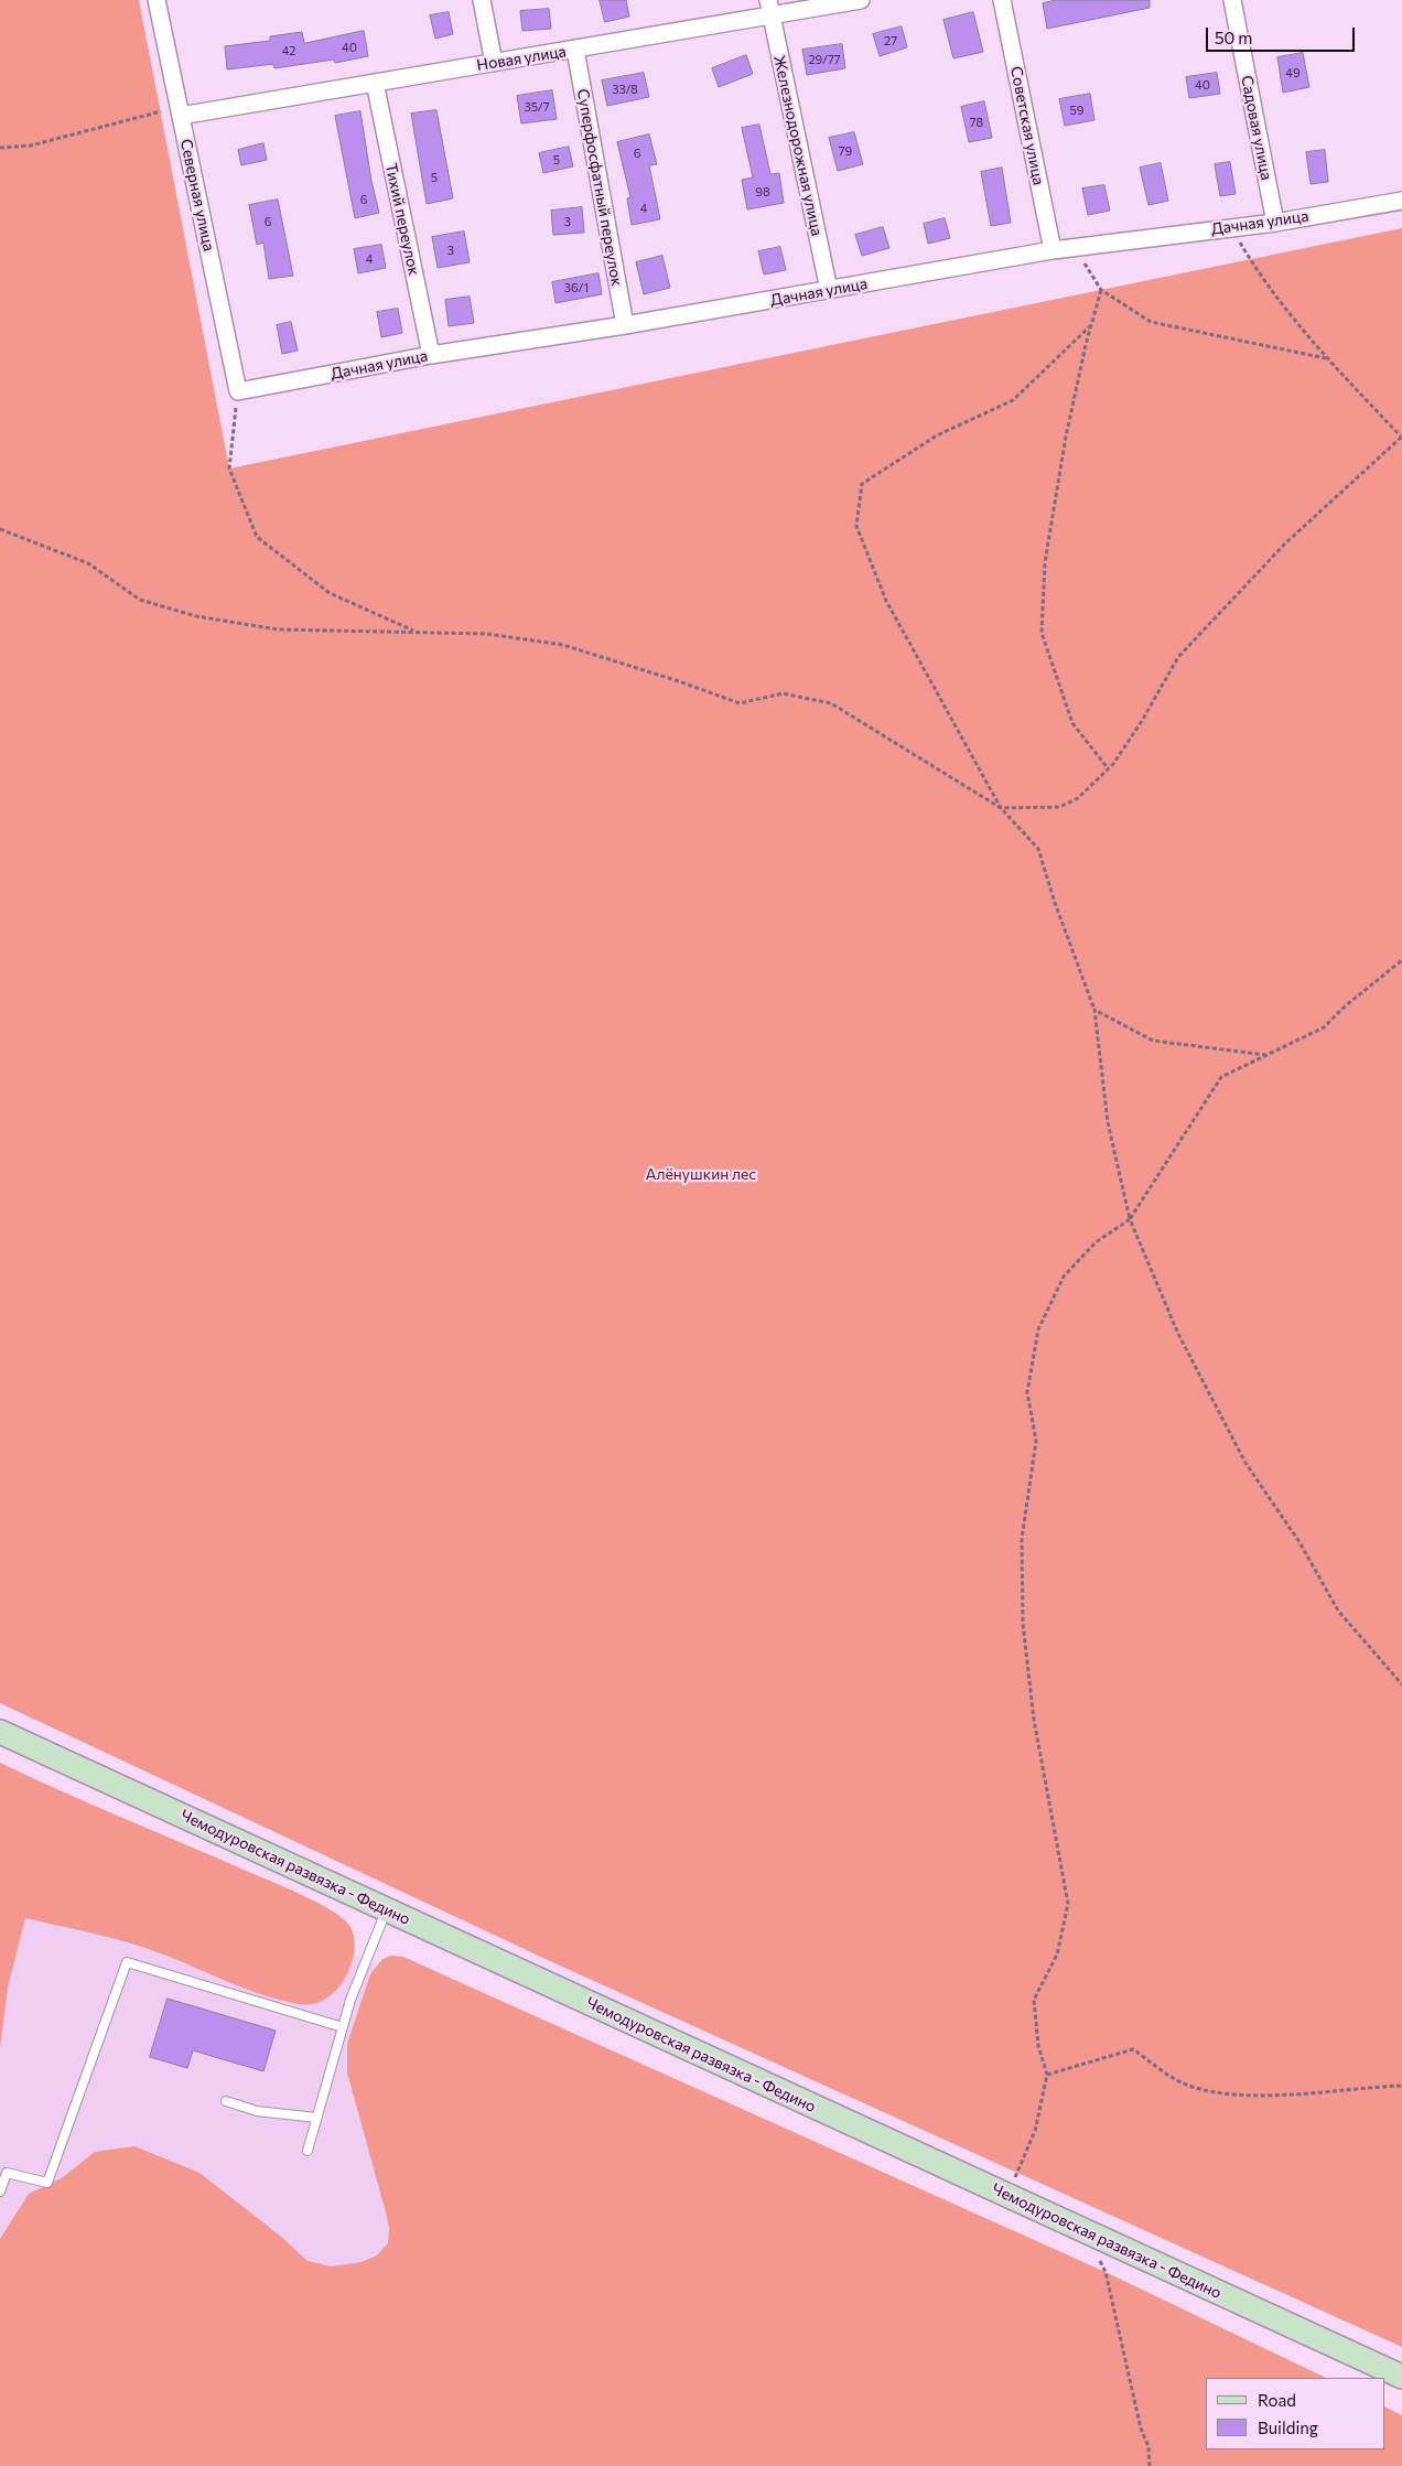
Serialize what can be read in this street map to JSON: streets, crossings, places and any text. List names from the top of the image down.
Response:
{
  "streets": {
    "street": [
      "Новая улица",
      "Советская улица",
      "Садовая улица",
      "Железнодорожная улица",
      "Суперфосфатный переулок",
      "Северная улица",
      "Тихий переулок",
      "Дачная улица",
      "Чемодуровская развязка - Федино"
    ]
  },
  "crossings": [
    ["Новая улица", "Железнодорожная улица"],
    ["Новая улица", "Суперфосфатный переулок"],
    ["Новая улица", "Северная улица"],
    ["Новая улица", "Тихий переулок"],
    ["Советская улица", "Дачная улица"],
    ["Садовая улица", "Дачная улица"],
    ["Железнодорожная улица", "Дачная улица"],
    ["Суперфосфатный переулок", "Дачная улица"],
    ["Северная улица", "Дачная улица"],
    ["Тихий переулок", "Дачная улица"]
  ],
  "parks": ["Алёнушкин лес"],
  "house_numbers": [
    "27",
    "40",
    "42",
    "29/77",
    "49",
    "40",
    "33/8",
    "35/7",
    "59",
    "78",
    "79",
    "6",
    "5",
    "5",
    "98",
    "6",
    "4",
    "6",
    "3",
    "3",
    "4",
    "36/1"
  ],
  "legend": ["Road", "Building"],
  "scale_bar": "50 m"
}
